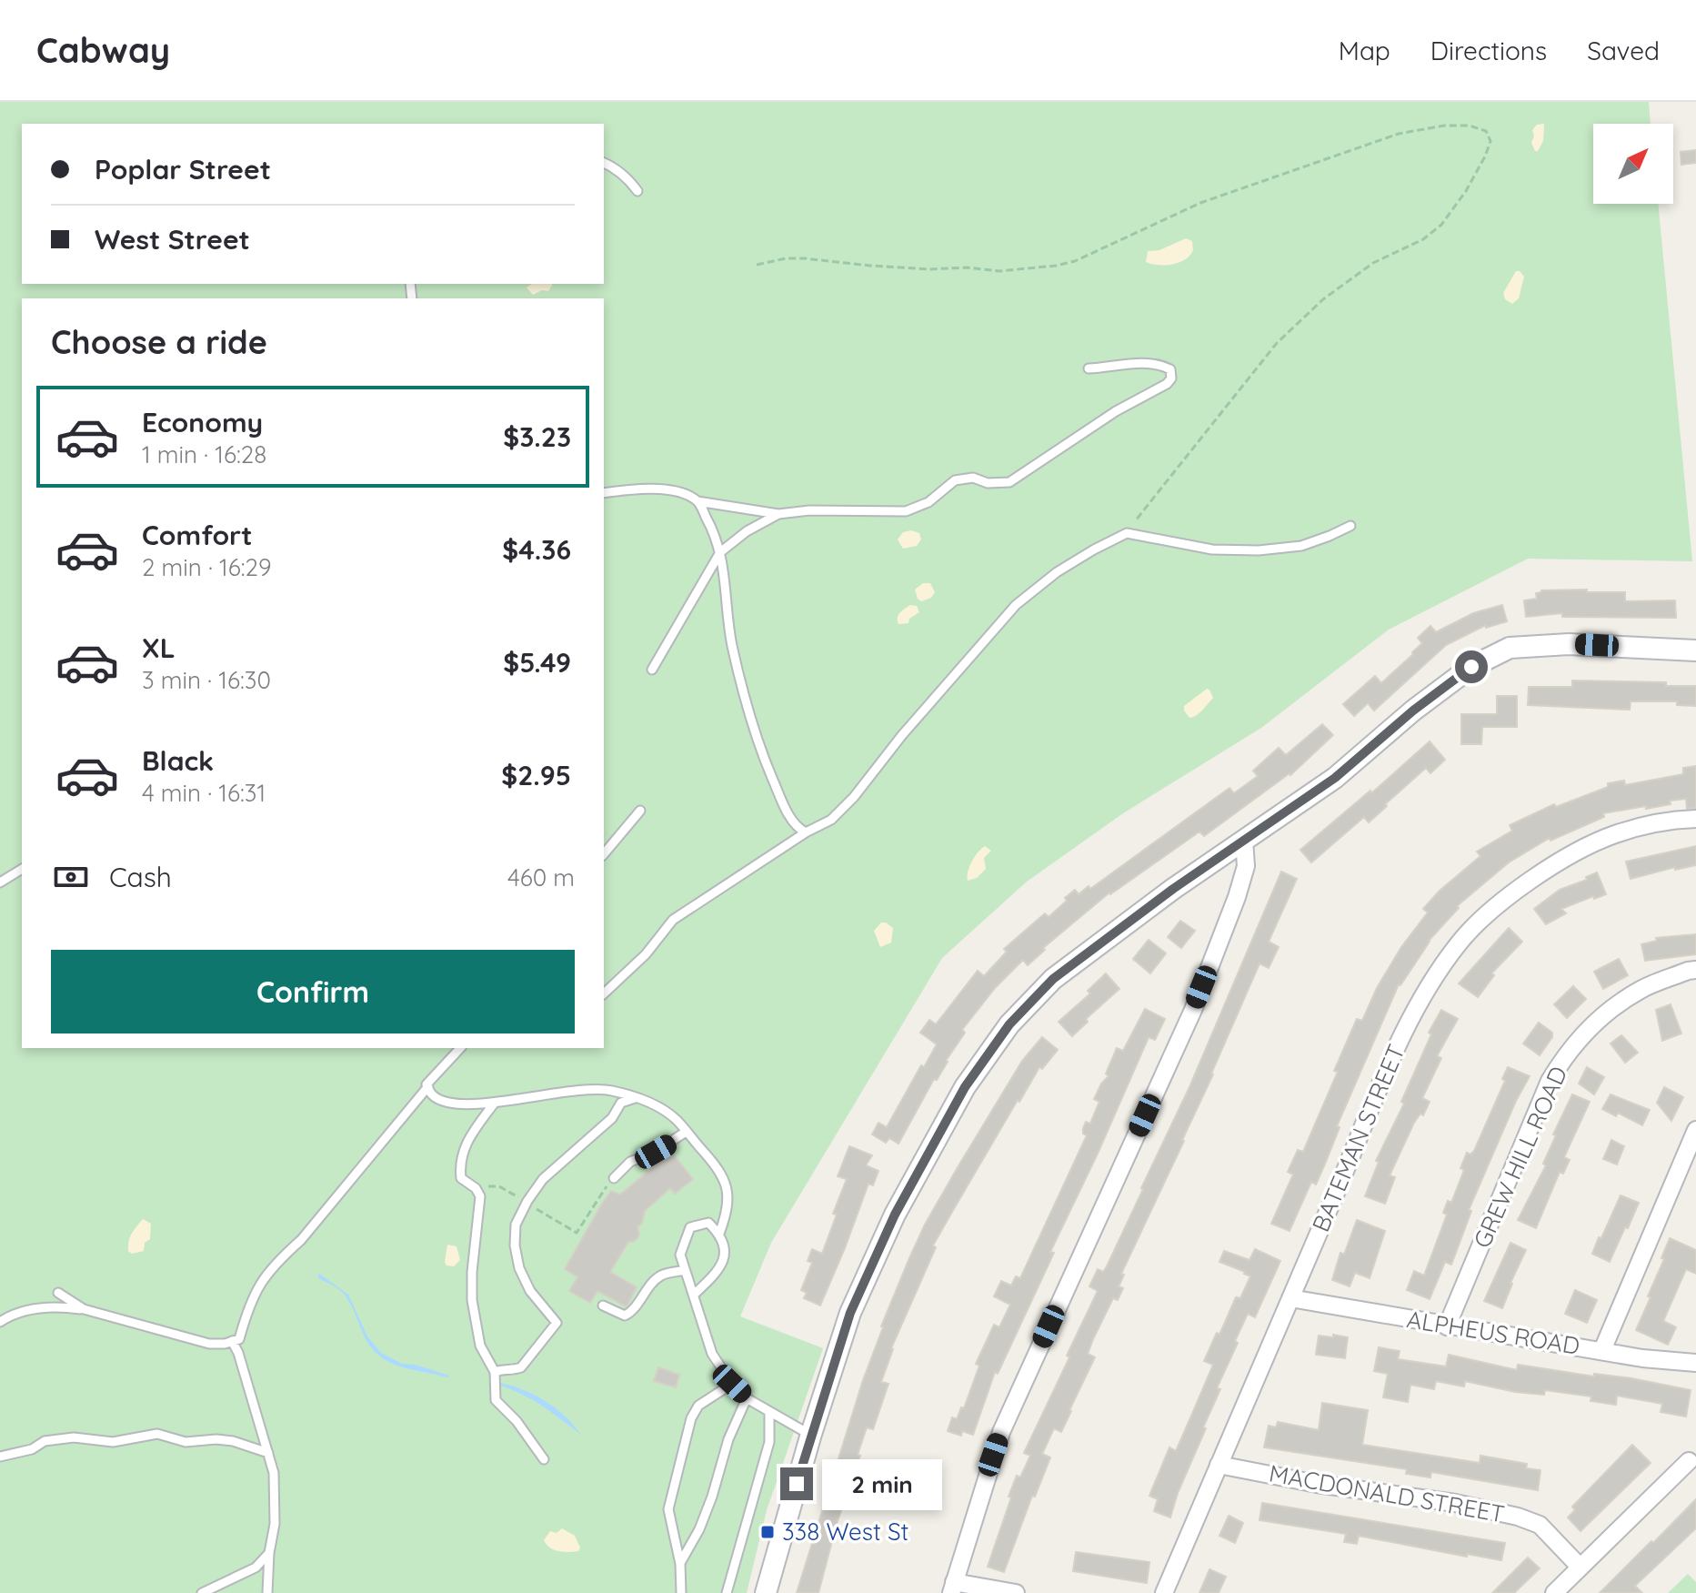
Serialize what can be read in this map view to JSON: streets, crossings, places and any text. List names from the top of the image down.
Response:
{
  "streets": {
    "street": [
      "BATEMAN STREET",
      "GREW HILL ROAD",
      "ALPHEUS ROAD",
      "MACDONALD STREET"
    ]
  },
  "crossings": [
    ["BATEMAN STREET", "ALPHEUS ROAD"],
    ["BATEMAN STREET", "MACDONALD STREET"],
    ["GREW HILL ROAD", "ALPHEUS ROAD"]
  ],
  "places": {
    "transit": ["338 West St"]
  },
  "north": "top right",
  "page": {
    "header": "Cabway",
    "nav": ["Map", "Directions", "Saved"],
    "banner": ["Poplar Street", "West Street"],
    "heading": "Choose a ride",
    "list": [
      {
        "name": "Economy",
        "note": "1 min · 16:28",
        "value": "$3.23"
      },
      {
        "name": "Comfort",
        "note": "2 min · 16:29",
        "value": "$4.36"
      },
      {
        "name": "XL",
        "note": "3 min · 16:30",
        "value": "$5.49"
      },
      {
        "name": "Black",
        "note": "4 min · 16:31",
        "value": "$2.95"
      }
    ],
    "pay": ["Cash", "460 m"],
    "buttons": "Confirm",
    "bubble": "2 min"
  }
}
